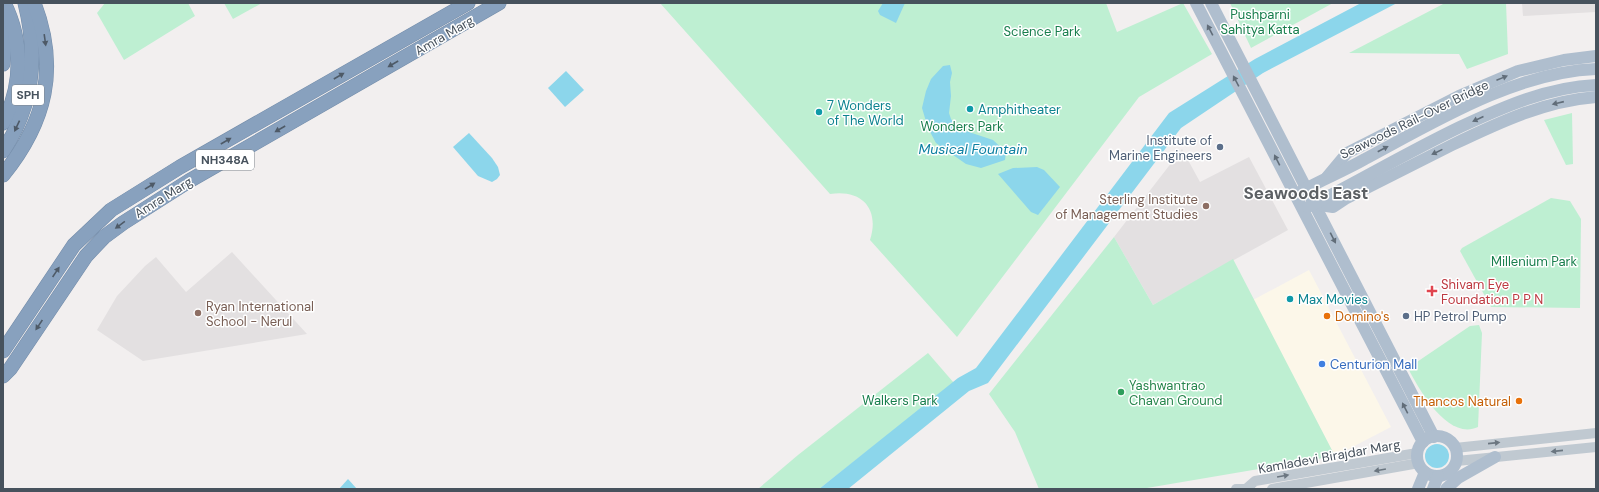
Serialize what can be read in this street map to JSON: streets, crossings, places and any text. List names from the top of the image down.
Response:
{
  "streets": {
    "highway": ["Amra Marg", "SPH", "NH348A"],
    "main road": ["Seawoods Rail-Over Bridge"],
    "street": ["Kamladevi Birajdar Marg"]
  },
  "districts": ["Seawoods East"],
  "water": ["Musical Fountain"],
  "parks": [
    "Pushparni Sahitya Katta",
    "Science Park",
    "Wonders Park",
    "Millenium Park",
    "Walkers Park"
  ],
  "places": {
    "other": [
      "Amphitheater",
      "7 Wonders of The World",
      "Institute of Marine Engineers",
      "Sterling Institute of Management Studies",
      "Max Movies",
      "Ryan International School - Nerul",
      "Domino's",
      "HP Petrol Pump",
      "Centurion Mall",
      "Yashwantrao Chavan Ground",
      "Thancos Natural"
    ],
    "health": ["Shivam Eye Foundation P P N"]
  }
}
